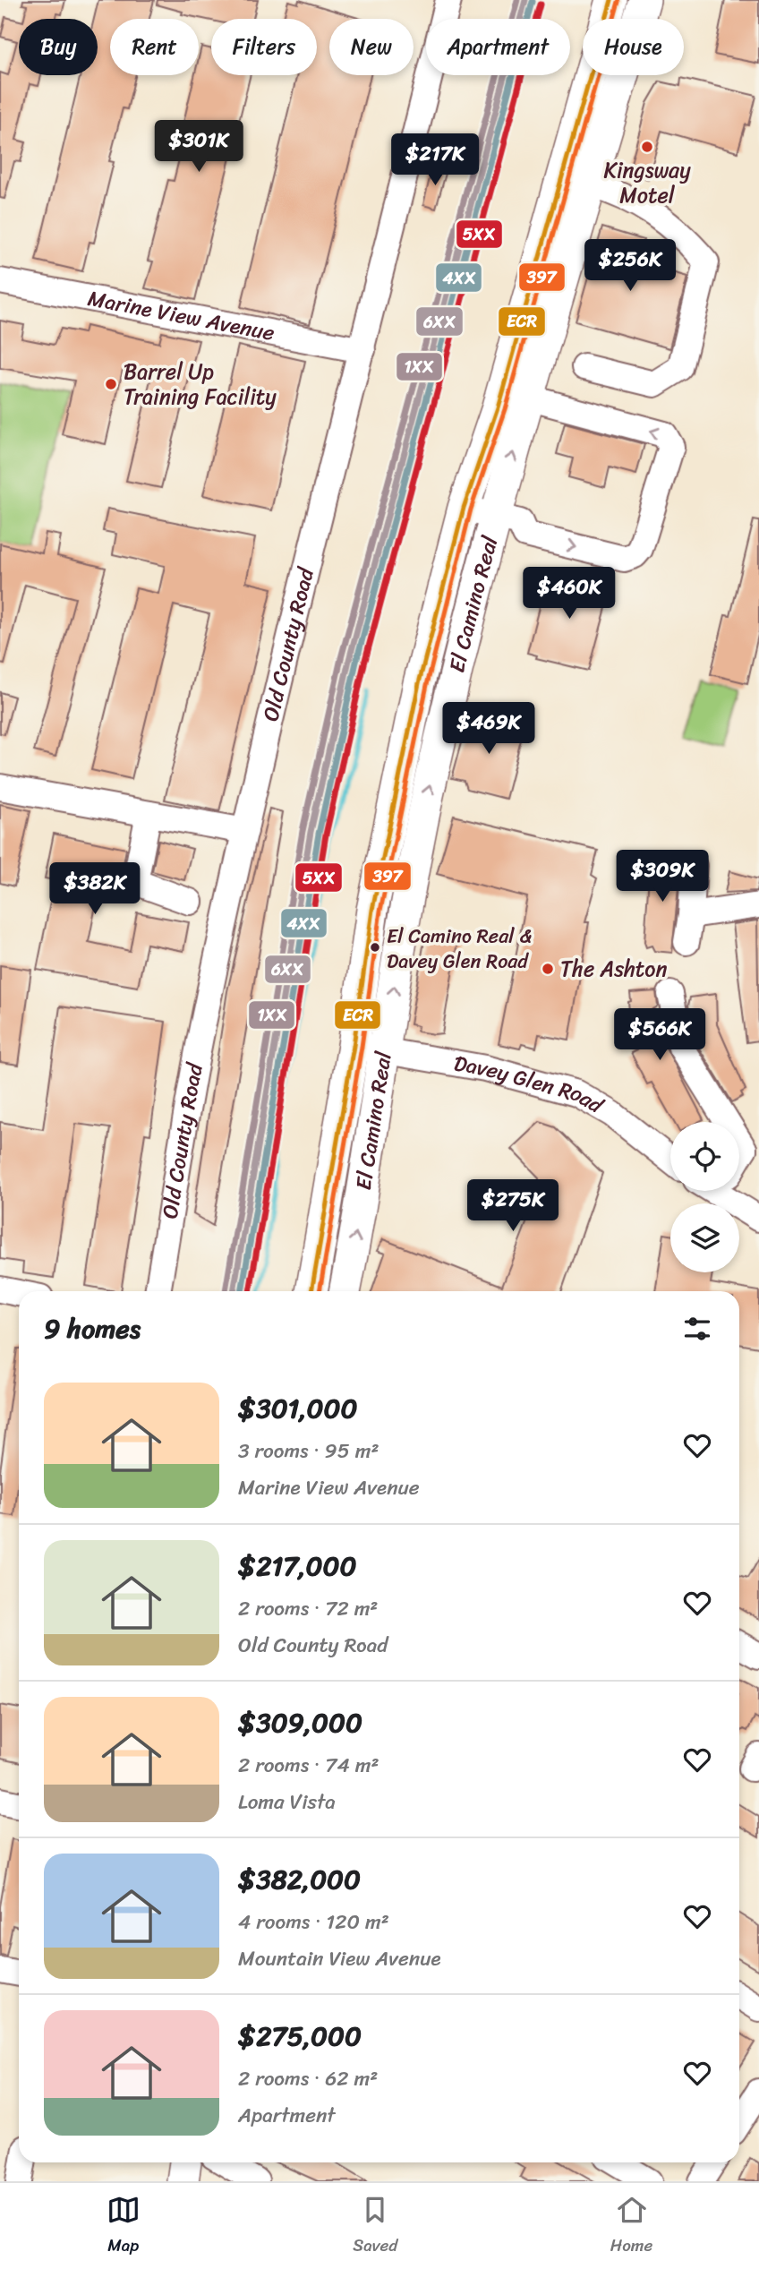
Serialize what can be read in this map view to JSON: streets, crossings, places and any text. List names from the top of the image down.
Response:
{
  "streets": {
    "main road": ["El Camino Real"],
    "street": ["Marine View Avenue", "Old County Road", "Davey Glen Road"]
  },
  "crossings": [
    ["Marine View Avenue", "Old County Road"],
    ["El Camino Real", "Davey Glen Road"]
  ],
  "places": [
    "Kingsway Motel",
    "Barrel Up Training Facility",
    "El Camino Real & Davey Glen Road",
    "The Ashton"
  ],
  "lines": [
    "transit line 6XX",
    "transit line 1XX",
    "transit line ECR",
    "transit line 4XX",
    "transit line 397",
    "transit line 5XX"
  ],
  "page": {
    "chip": [
      "Buy",
      "Rent",
      "Filters",
      "New",
      "Apartment",
      "House"
    ],
    "price": [
      "$301K",
      "$217K",
      "$256K",
      "$460K",
      "$469K",
      "$309K",
      "$382K",
      "$566K",
      "$275K"
    ],
    "heading": "9 homes",
    "list": [
      {
        "name": "$301,000",
        "note": "3 rooms · 95 m² · Marine View Avenue"
      },
      {
        "name": "$217,000",
        "note": "2 rooms · 72 m² · Old County Road"
      },
      {
        "name": "$309,000",
        "note": "2 rooms · 74 m² · Loma Vista"
      },
      {
        "name": "$382,000",
        "note": "4 rooms · 120 m² · Mountain View Avenue"
      },
      {
        "name": "$275,000",
        "note": "2 rooms · 62 m² · Apartment"
      }
    ],
    "tabs": ["Map", "Saved", "Home"]
  }
}
